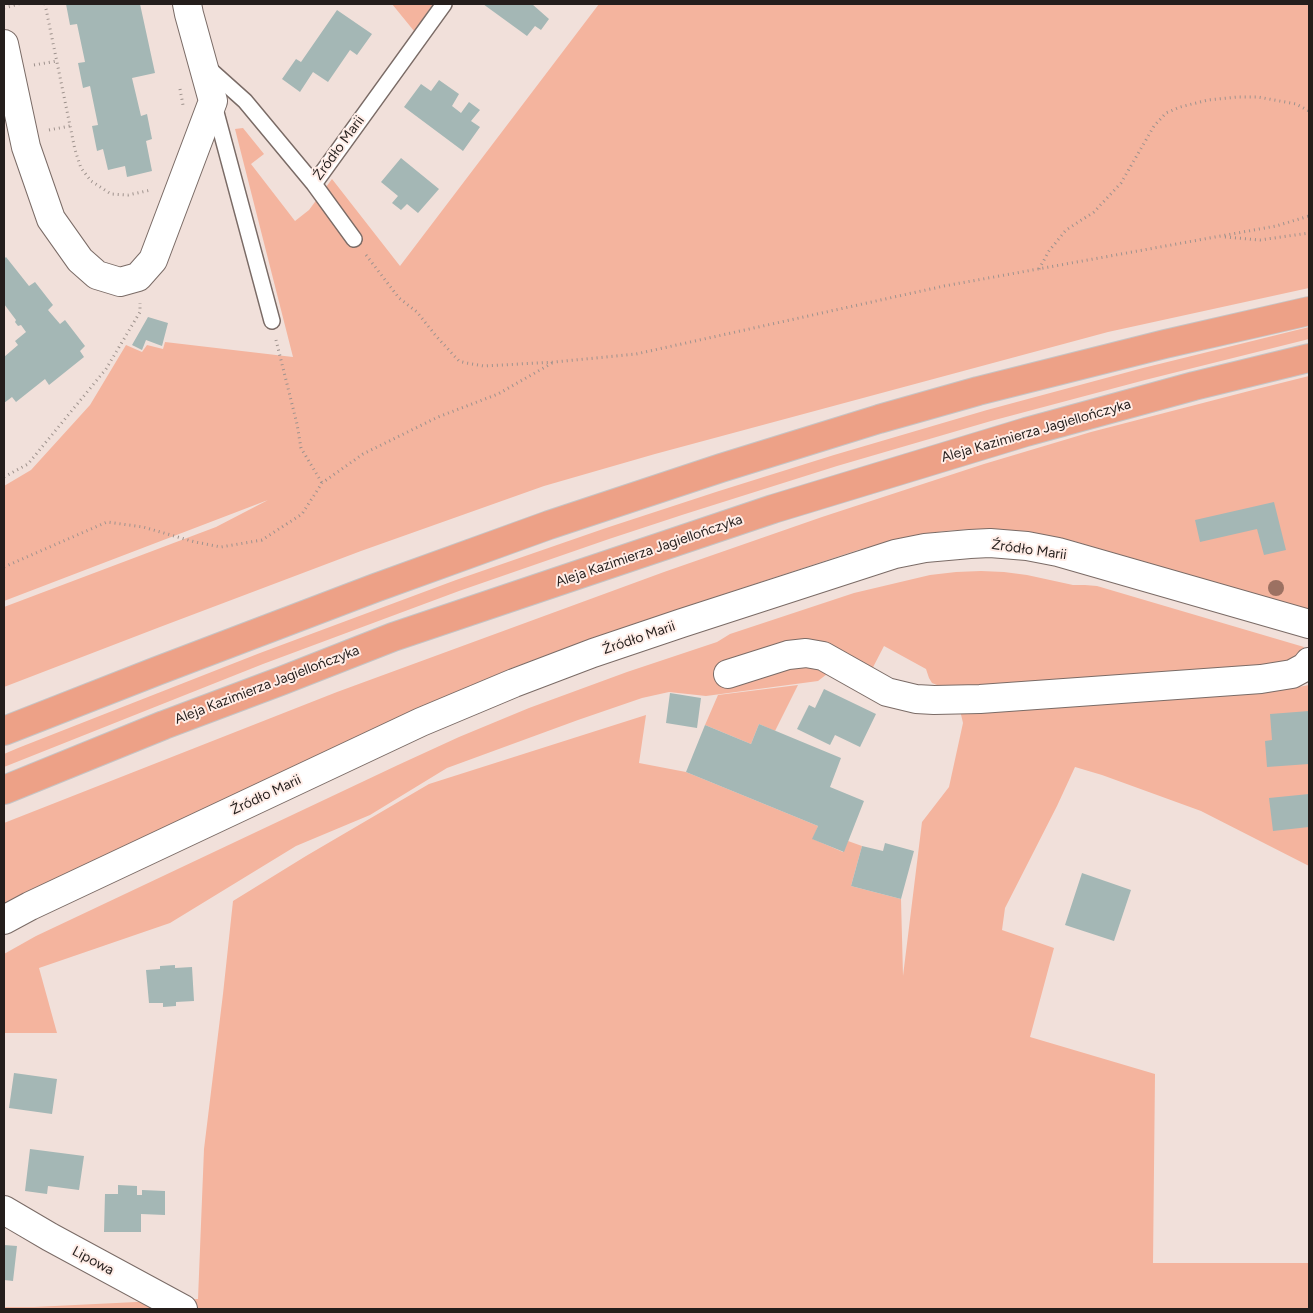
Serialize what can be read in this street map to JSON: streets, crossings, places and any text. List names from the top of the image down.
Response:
{
  "streets": {
    "highway": ["Aleja Kazimierza Jagiellończyka"],
    "street": ["Źródło Marii", "Lipowa"]
  }
}
